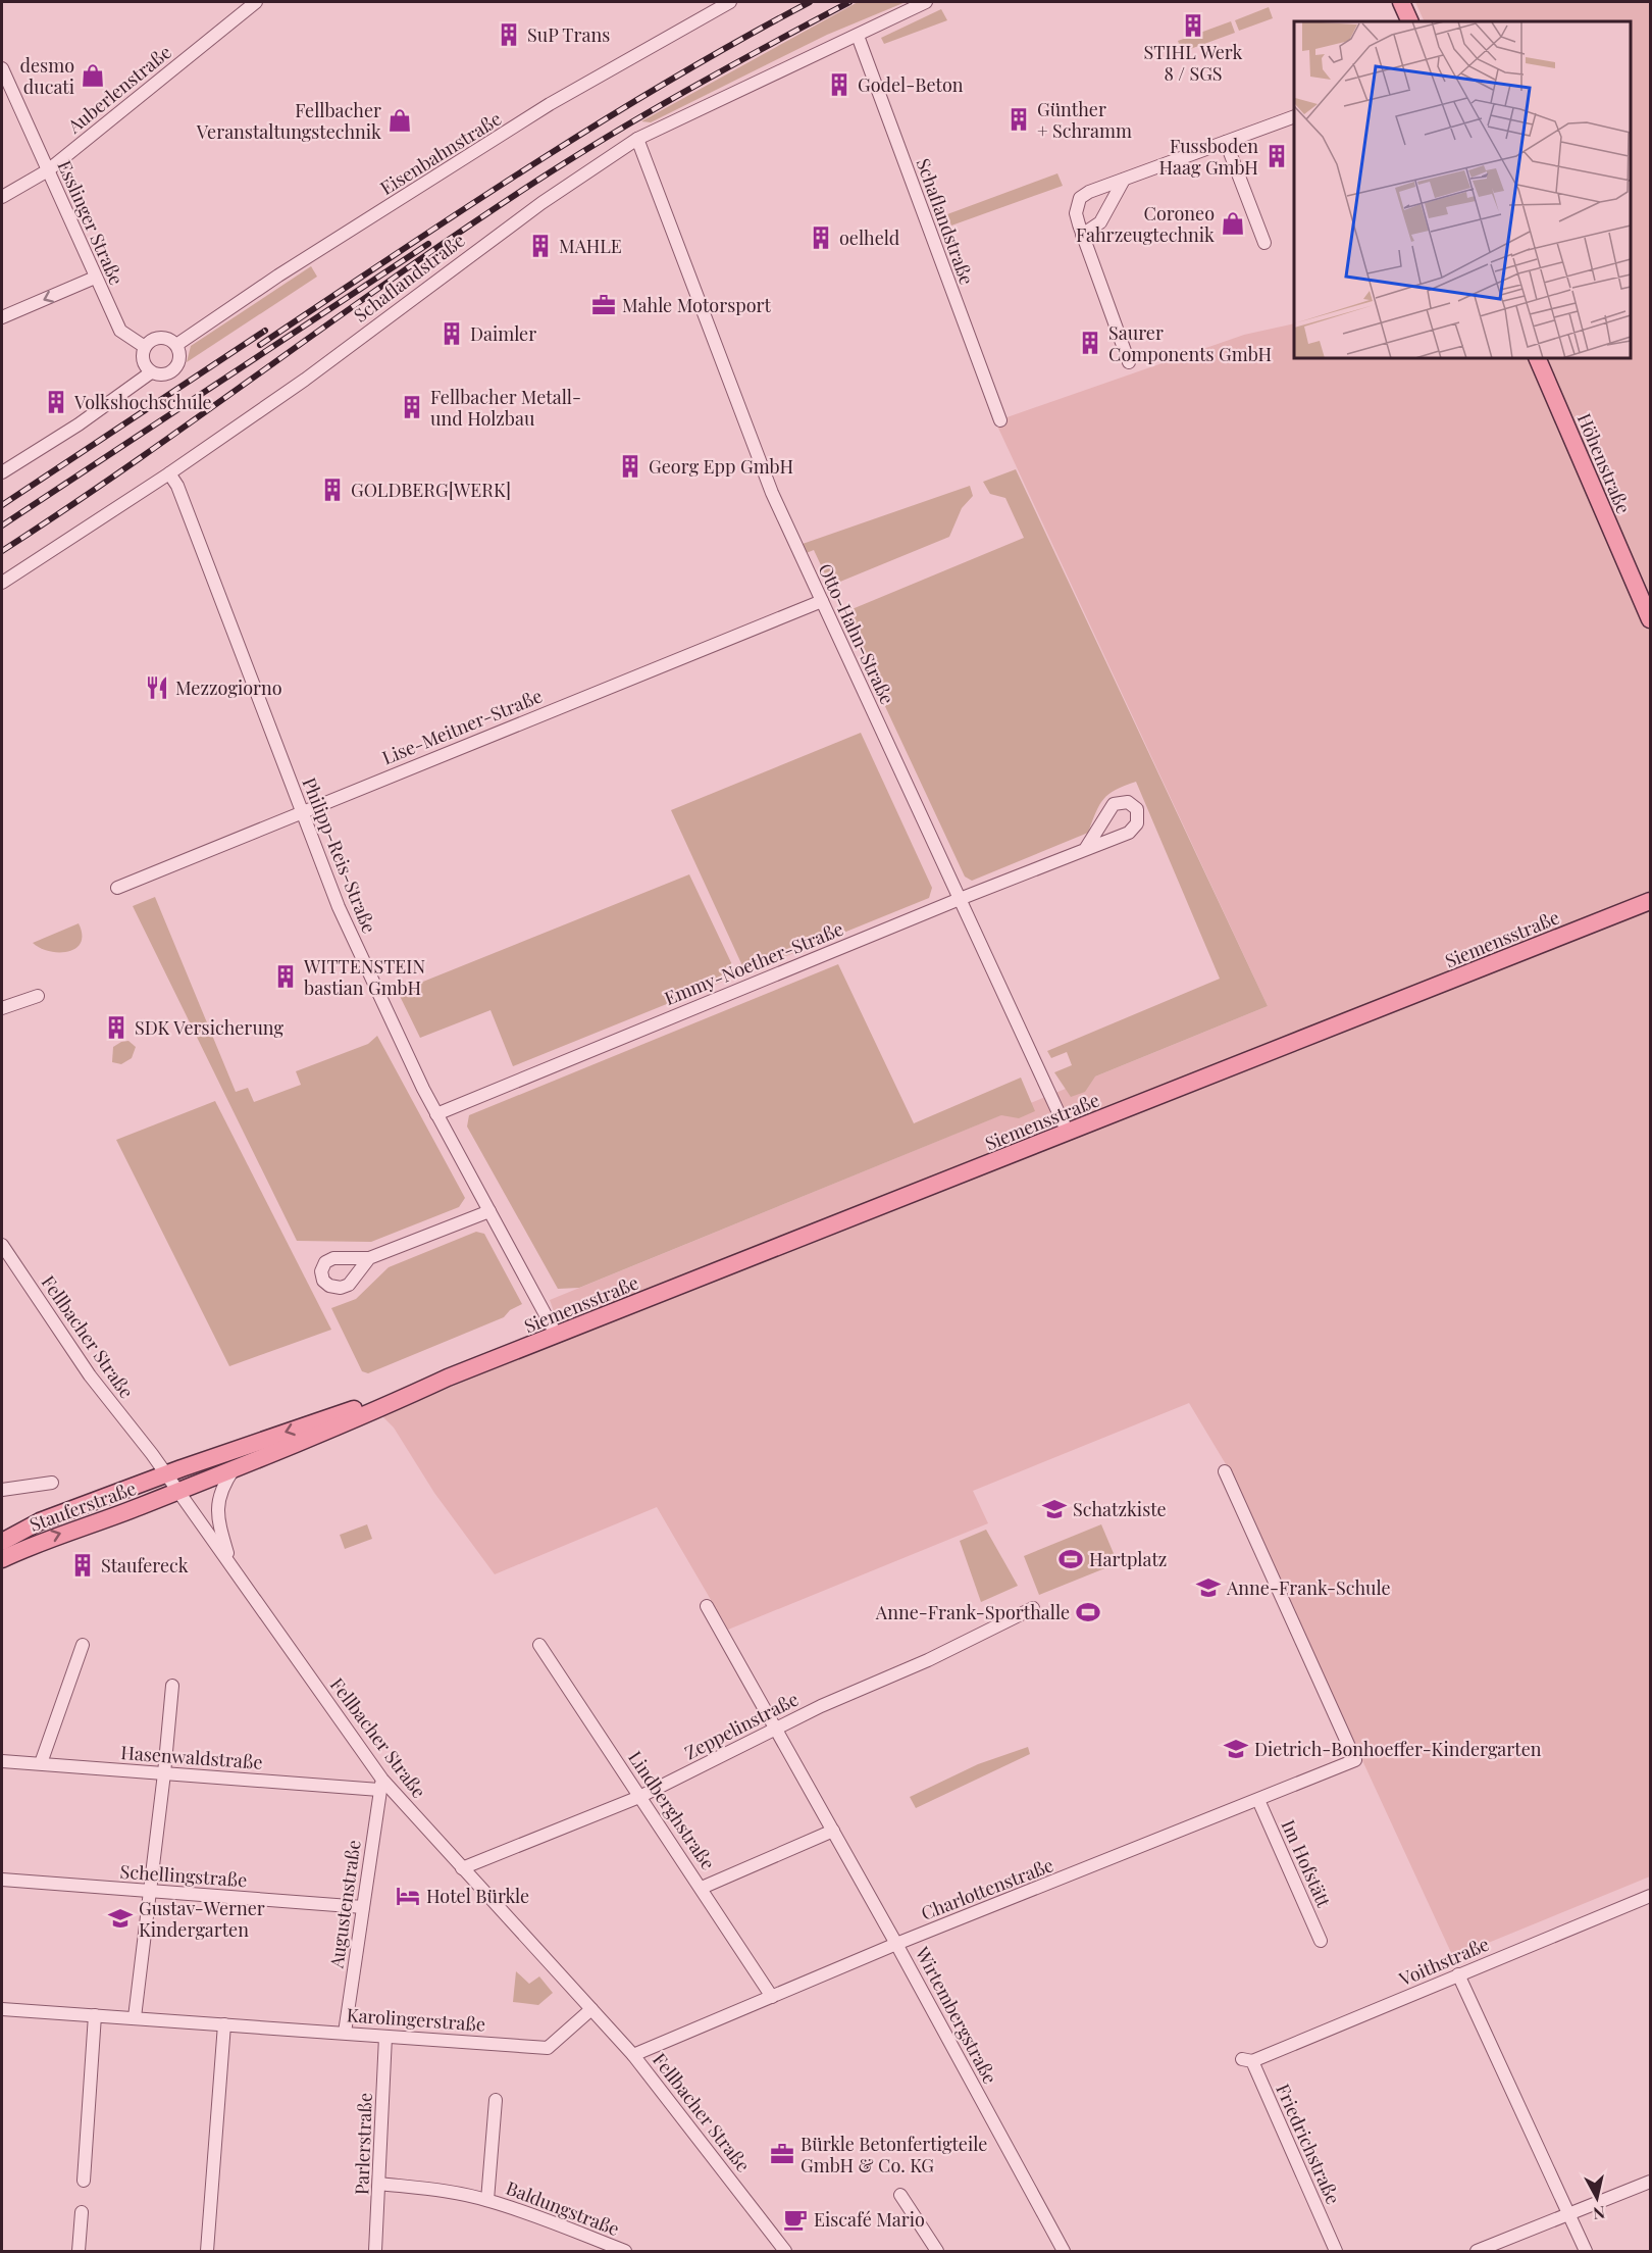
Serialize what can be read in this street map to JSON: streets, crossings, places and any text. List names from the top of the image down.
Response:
{
  "streets": {
    "main road": ["Höhenstraße", "Siemensstraße", "Stauferstraße"],
    "street": [
      "Auberlenstraße",
      "Eisenbahnstraße",
      "Schaflandstraße",
      "Esslinger Straße",
      "Otto-Hahn-Straße",
      "Lise-Meitner-Straße",
      "Philipp-Reis-Straße",
      "Emmy-Noether-Straße",
      "Fellbacher Straße",
      "Zeppelinstraße",
      "Hasenwaldstraße",
      "Lindberghstraße",
      "Im Hofstätt",
      "Schellingstraße",
      "Charlottenstraße",
      "Augustenstraße",
      "Voithstraße",
      "Wirtembergstraße",
      "Karolingerstraße",
      "Parlerstraße",
      "Friedrichstraße",
      "Baldungstraße"
    ]
  },
  "crossings": [
    ["Auberlenstraße", "Esslinger Straße"],
    ["Eisenbahnstraße", "Esslinger Straße"],
    ["Schaflandstraße", "Otto-Hahn-Straße"],
    ["Schaflandstraße", "Philipp-Reis-Straße"],
    ["Otto-Hahn-Straße", "Lise-Meitner-Straße"],
    ["Otto-Hahn-Straße", "Siemensstraße"],
    ["Otto-Hahn-Straße", "Emmy-Noether-Straße"],
    ["Lise-Meitner-Straße", "Philipp-Reis-Straße"],
    ["Philipp-Reis-Straße", "Siemensstraße"],
    ["Philipp-Reis-Straße", "Emmy-Noether-Straße"],
    ["Siemensstraße", "Fellbacher Straße"],
    ["Siemensstraße", "Stauferstraße"],
    ["Fellbacher Straße", "Stauferstraße"],
    ["Fellbacher Straße", "Zeppelinstraße"],
    ["Fellbacher Straße", "Hasenwaldstraße"],
    ["Fellbacher Straße", "Charlottenstraße"],
    ["Fellbacher Straße", "Augustenstraße"],
    ["Fellbacher Straße", "Karolingerstraße"],
    ["Zeppelinstraße", "Lindberghstraße"],
    ["Zeppelinstraße", "Wirtembergstraße"],
    ["Hasenwaldstraße", "Augustenstraße"],
    ["Lindberghstraße", "Charlottenstraße"],
    ["Im Hofstätt", "Charlottenstraße"],
    ["Schellingstraße", "Augustenstraße"],
    ["Charlottenstraße", "Wirtembergstraße"],
    ["Augustenstraße", "Karolingerstraße"],
    ["Voithstraße", "Friedrichstraße"],
    ["Karolingerstraße", "Parlerstraße"],
    ["Parlerstraße", "Baldungstraße"]
  ],
  "places": {
    "building": [
      "STIHL Werk 8 / SGS",
      "SuP Trans",
      "Godel-Beton",
      "Günther + Schramm",
      "Fussboden Haag GmbH",
      "oelheld",
      "MAHLE",
      "Daimler",
      "Saurer Components GmbH",
      "Volkshochschule",
      "Fellbacher Metall- und Holzbau",
      "Georg Epp GmbH",
      "GOLDBERG[WERK]",
      "WITTENSTEIN bastian GmbH",
      "SDK Versicherung",
      "Staufereck"
    ],
    "shop": ["desmo ducati", "Fellbacher Veranstaltungstechnik", "Coroneo Fahrzeugtechnik"],
    "office": ["Mahle Motorsport", "Bürkle Betonfertigteile GmbH & Co. KG"],
    "restaurant": ["Mezzogiorno"],
    "school or university": [
      "Schatzkiste",
      "Anne-Frank-Schule",
      "Dietrich-Bonhoeffer-Kindergarten",
      "Gustav-Werner Kindergarten"
    ],
    "sports": ["Hartplatz", "Anne-Frank-Sporthalle"],
    "hotel": ["Hotel Bürkle"],
    "cafe": ["Eiscafé Mario"]
  },
  "north": "bottom"
}
